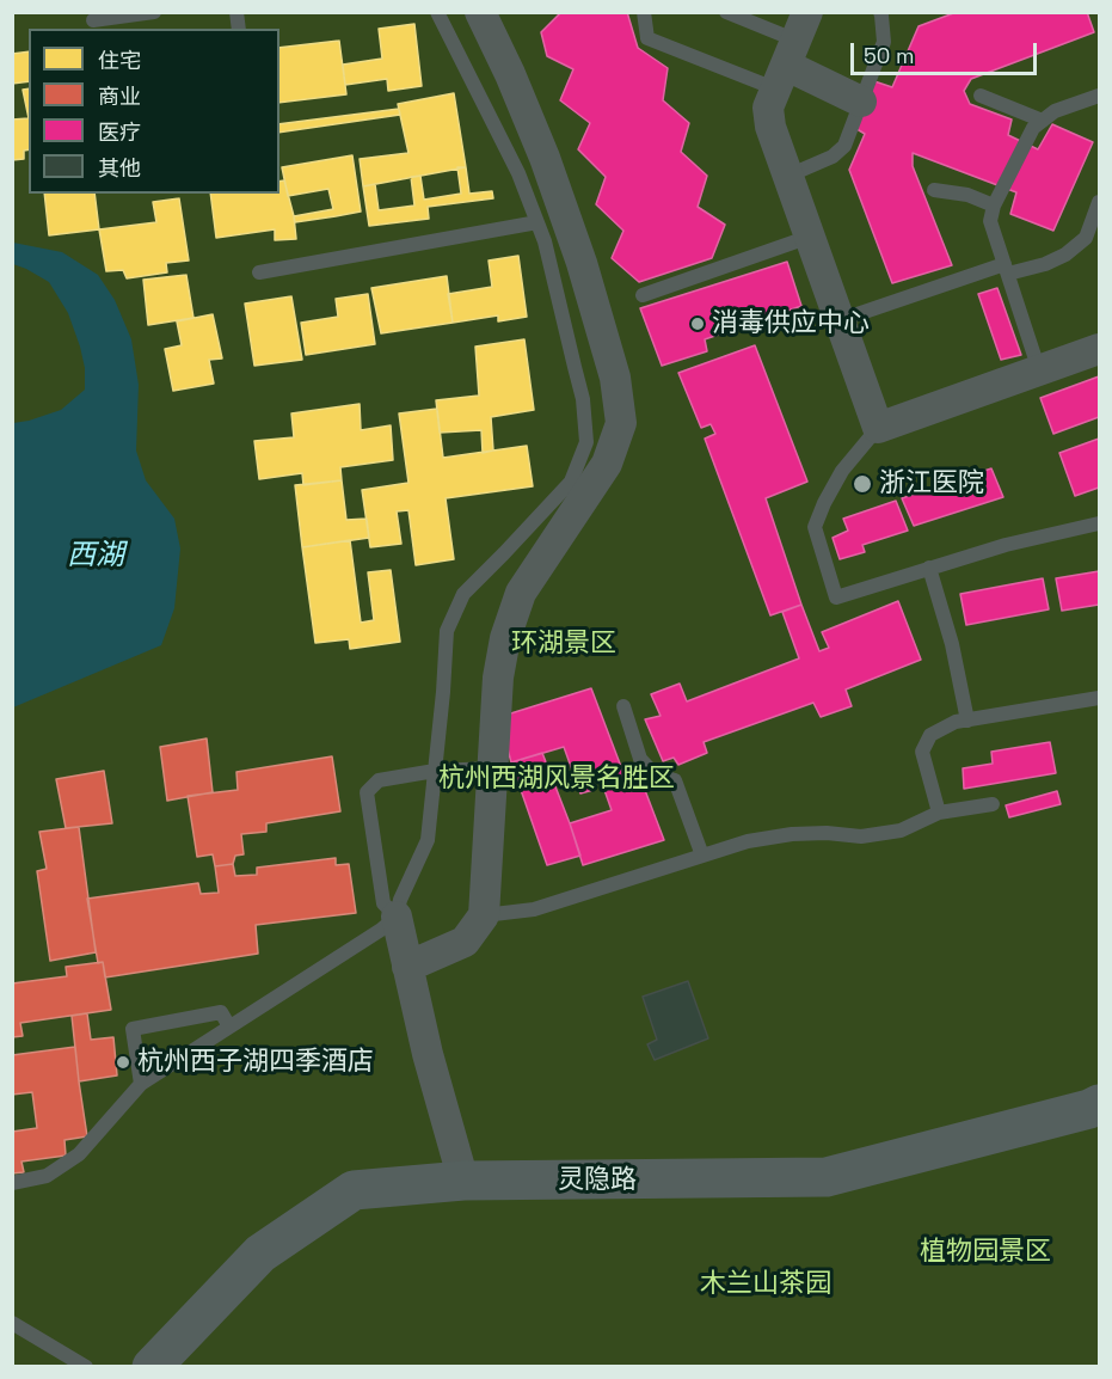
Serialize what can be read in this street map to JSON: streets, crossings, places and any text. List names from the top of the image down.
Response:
{
  "streets": {
    "main road": ["灵隐路"]
  },
  "water": ["西湖"],
  "parks": [
    "环湖景区",
    "杭州西湖风景名胜区",
    "植物园景区",
    "木兰山茶园"
  ],
  "places": ["消毒供应中心", "浙江医院", "杭州西子湖四季酒店"],
  "legend": [
    "住宅",
    "商业",
    "医疗",
    "其他"
  ],
  "scale_bar": "50 m"
}
